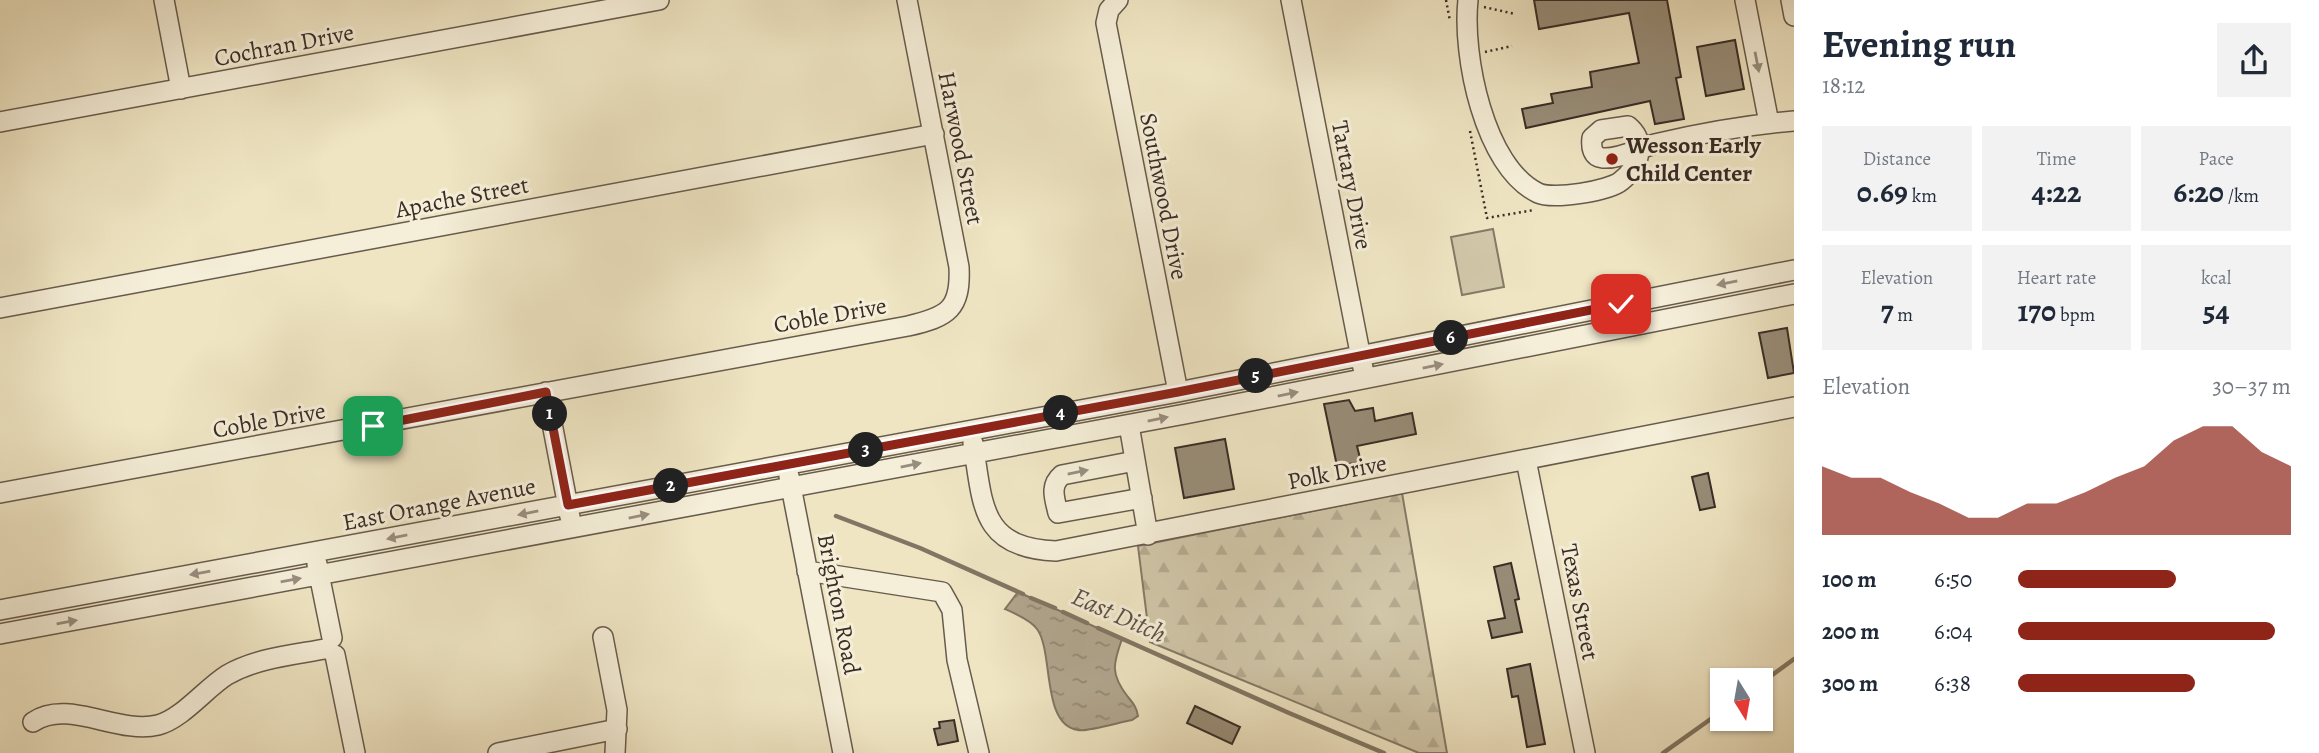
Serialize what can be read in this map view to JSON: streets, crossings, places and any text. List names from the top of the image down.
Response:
{
  "streets": {
    "street": [
      "Cochran Drive",
      "Harwood Street",
      "Tartary Drive",
      "Southwood Drive",
      "Apache Street",
      "Coble Drive",
      "Polk Drive",
      "East Orange Avenue",
      "Texas Street",
      "Brighton Road"
    ]
  },
  "crossings": [
    ["Harwood Street", "Apache Street"],
    ["Harwood Street", "Coble Drive"],
    ["Tartary Drive", "East Orange Avenue"],
    ["Southwood Drive", "East Orange Avenue"],
    ["Polk Drive", "East Orange Avenue"],
    ["Polk Drive", "Texas Street"],
    ["East Orange Avenue", "Brighton Road"]
  ],
  "water": ["East Ditch"],
  "places": ["Wesson Early Child Center"],
  "north": "bottom",
  "page": {
    "heading": ["Evening run", "18:12"],
    "stats": [
      ["Distance", "0.69 km"],
      ["Time", "4:22"],
      ["Pace", "6:20 /km"],
      ["Elevation", "7 m"],
      ["Heart rate", "170 bpm"],
      ["kcal", "54"]
    ],
    "pins": [
      "6",
      "5",
      "4",
      "1",
      "3",
      "2"
    ],
    "chart": ["Elevation", "30–37 m"],
    "list": [
      {
        "name": "100 m",
        "note": "6:50"
      },
      {
        "name": "200 m",
        "note": "6:04"
      },
      {
        "name": "300 m",
        "note": "6:38"
      }
    ]
  }
}
